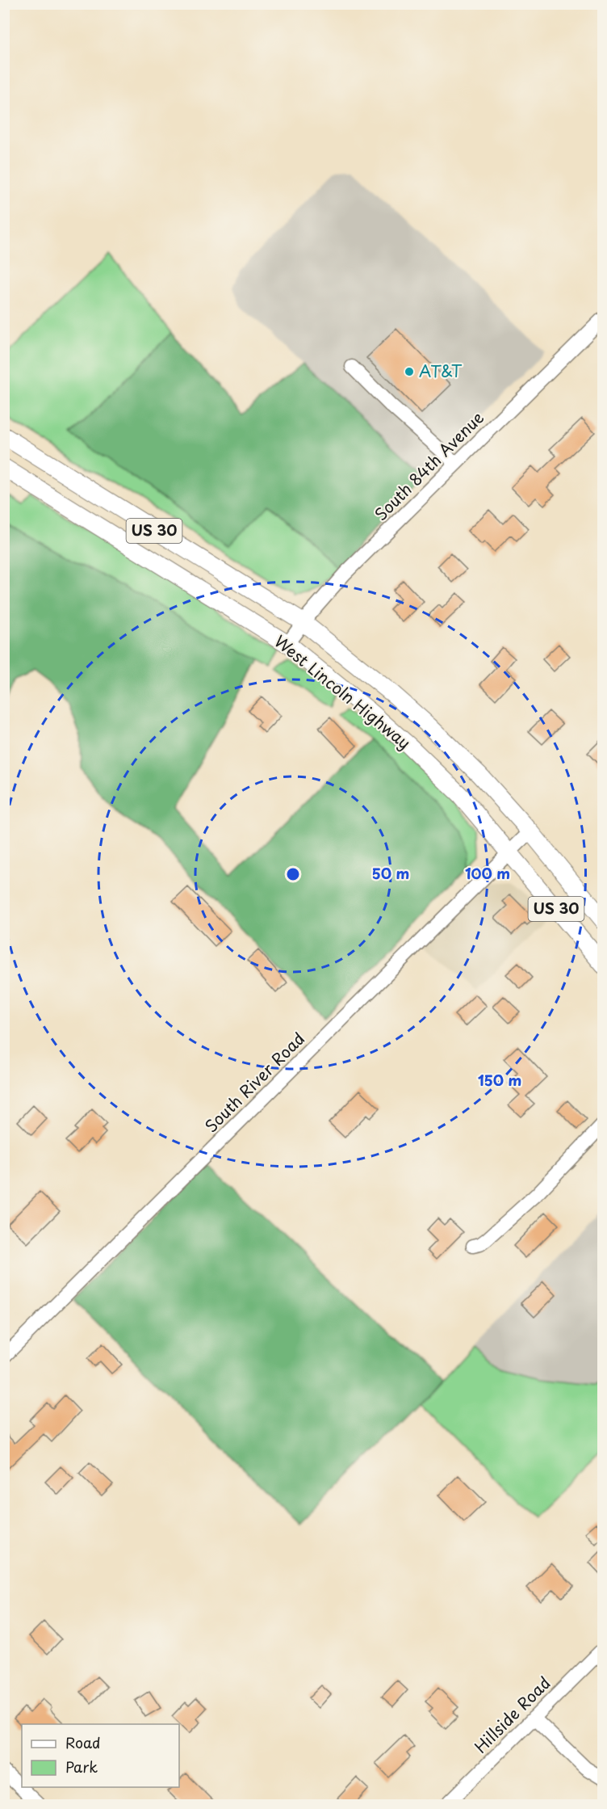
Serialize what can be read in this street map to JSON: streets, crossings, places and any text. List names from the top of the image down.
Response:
{
  "streets": {
    "main road": ["US 30", "West Lincoln Highway"],
    "street": ["South 84th Avenue", "South River Road", "Hillside Road"]
  },
  "crossings": [
    ["South 84th Avenue", "West Lincoln Highway"],
    ["West Lincoln Highway", "South River Road"]
  ],
  "places": ["AT&T"],
  "legend": ["Road", "Park"],
  "rings": ["50 m", "100 m", "150 m"]
}
